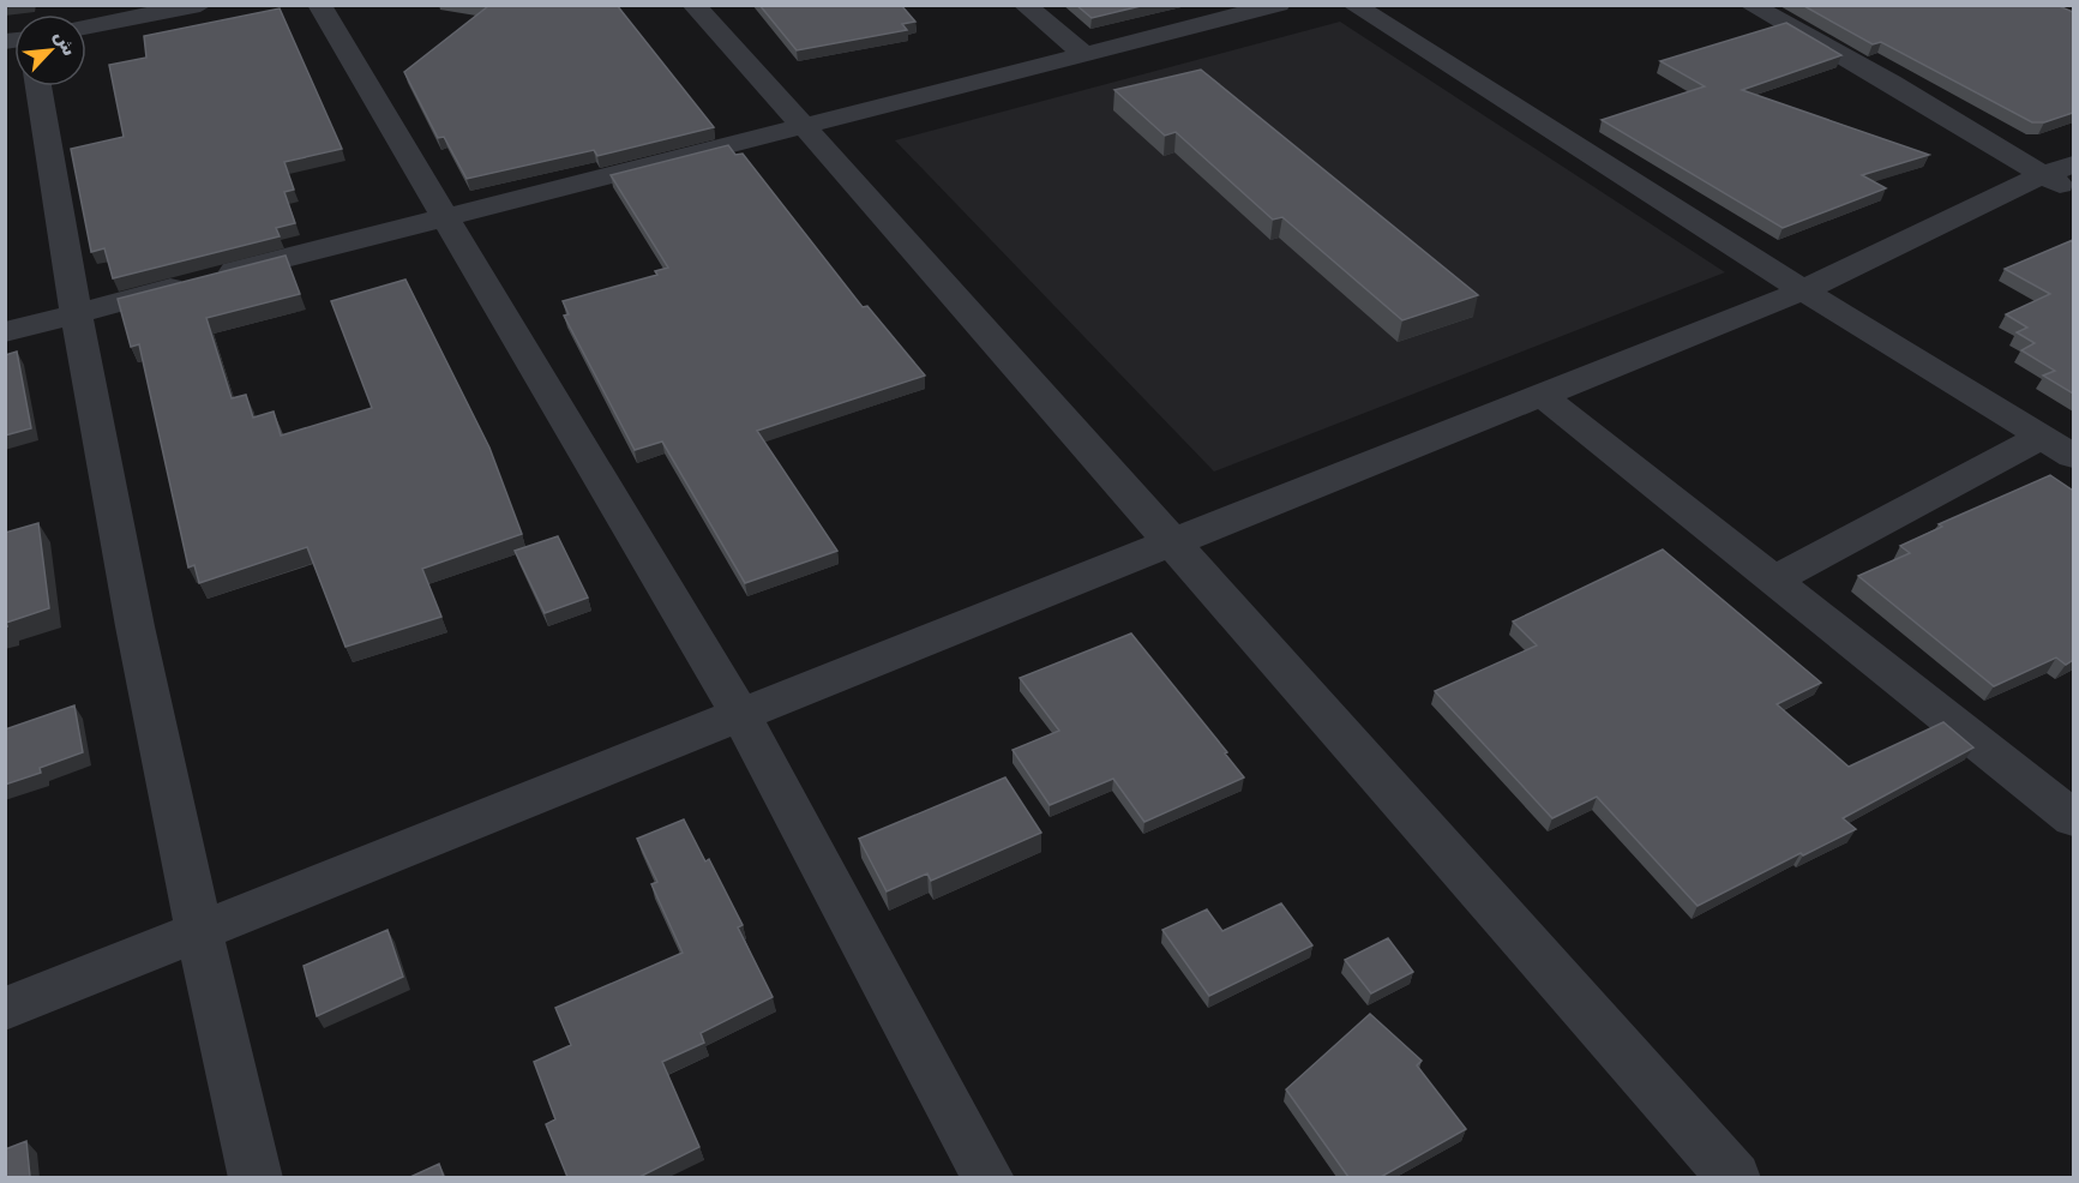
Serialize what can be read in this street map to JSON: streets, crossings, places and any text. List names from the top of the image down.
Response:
{
  "north": "top right"
}
